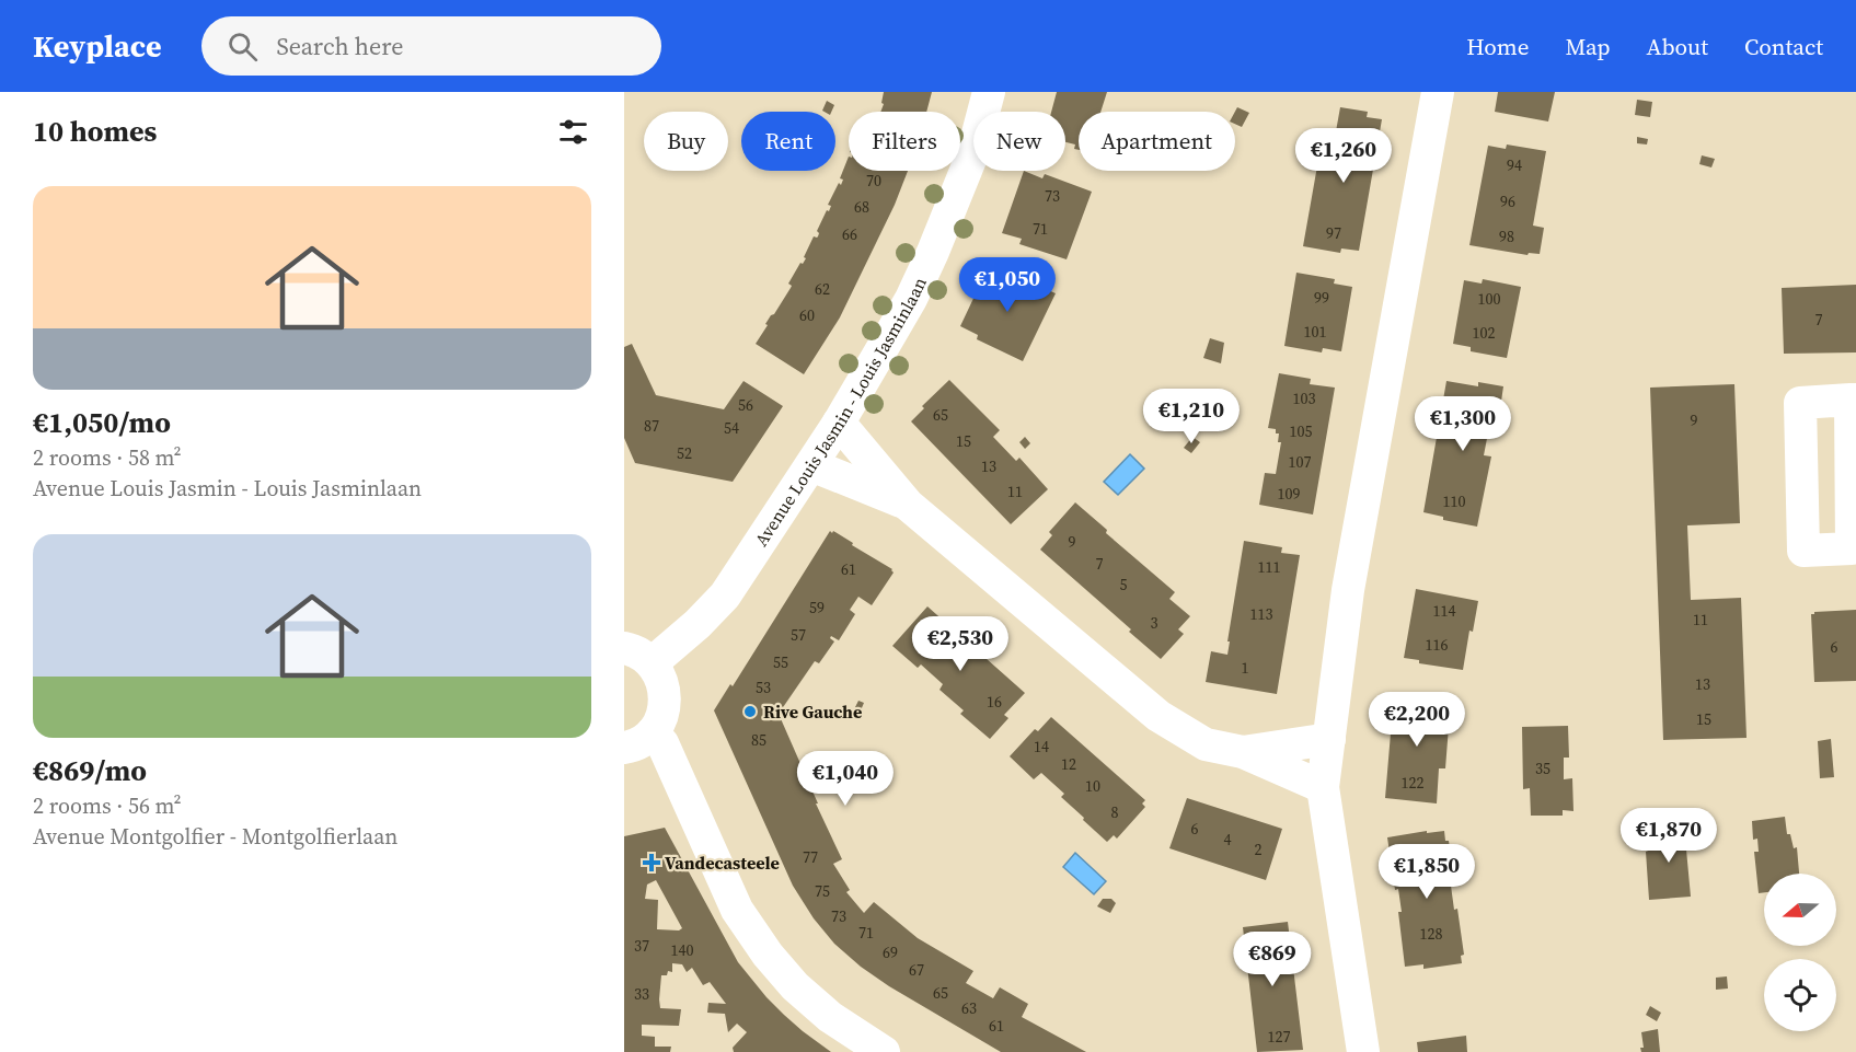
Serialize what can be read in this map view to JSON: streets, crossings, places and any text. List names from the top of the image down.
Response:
{
  "streets": {
    "street": ["Avenue Louis Jasmin - Louis Jasminlaan"]
  },
  "places": {
    "other": ["Rive Gauche"],
    "health": ["Vandecasteele"]
  },
  "house_numbers": [
    "94",
    "70",
    "73",
    "96",
    "68",
    "71",
    "97",
    "66",
    "98",
    "62",
    "99",
    "100",
    "60",
    "7",
    "101",
    "102",
    "103",
    "56",
    "65",
    "9",
    "87",
    "54",
    "105",
    "15",
    "52",
    "107",
    "13",
    "11",
    "109",
    "110",
    "9",
    "7",
    "111",
    "61",
    "5",
    "59",
    "114",
    "113",
    "11",
    "3",
    "57",
    "116",
    "6",
    "55",
    "1",
    "13",
    "53",
    "16",
    "15",
    "85",
    "14",
    "12",
    "35",
    "122",
    "10",
    "8",
    "6",
    "4",
    "2",
    "77",
    "75",
    "73",
    "71",
    "128",
    "37",
    "140",
    "69",
    "67",
    "65",
    "33",
    "63",
    "61",
    "127"
  ],
  "north": "left",
  "page": {
    "header": "Keyplace",
    "search": "Search here",
    "nav": [
      "Home",
      "Map",
      "About",
      "Contact"
    ],
    "heading": "10 homes",
    "chip": [
      "Buy",
      "Rent",
      "Filters",
      "New",
      "Apartment"
    ],
    "price": [
      "€1,260",
      "€1,050",
      "€1,210",
      "€1,300",
      "€2,530",
      "€2,200",
      "€1,040",
      "€1,870",
      "€1,850",
      "€869"
    ],
    "list": [
      {
        "name": "€1,050/mo",
        "note": "2 rooms · 58 m² · Avenue Louis Jasmin - Louis Jasminlaan"
      },
      {
        "name": "€869/mo",
        "note": "2 rooms · 56 m² · Avenue Montgolfier - Montgolfierlaan"
      }
    ]
  }
}
